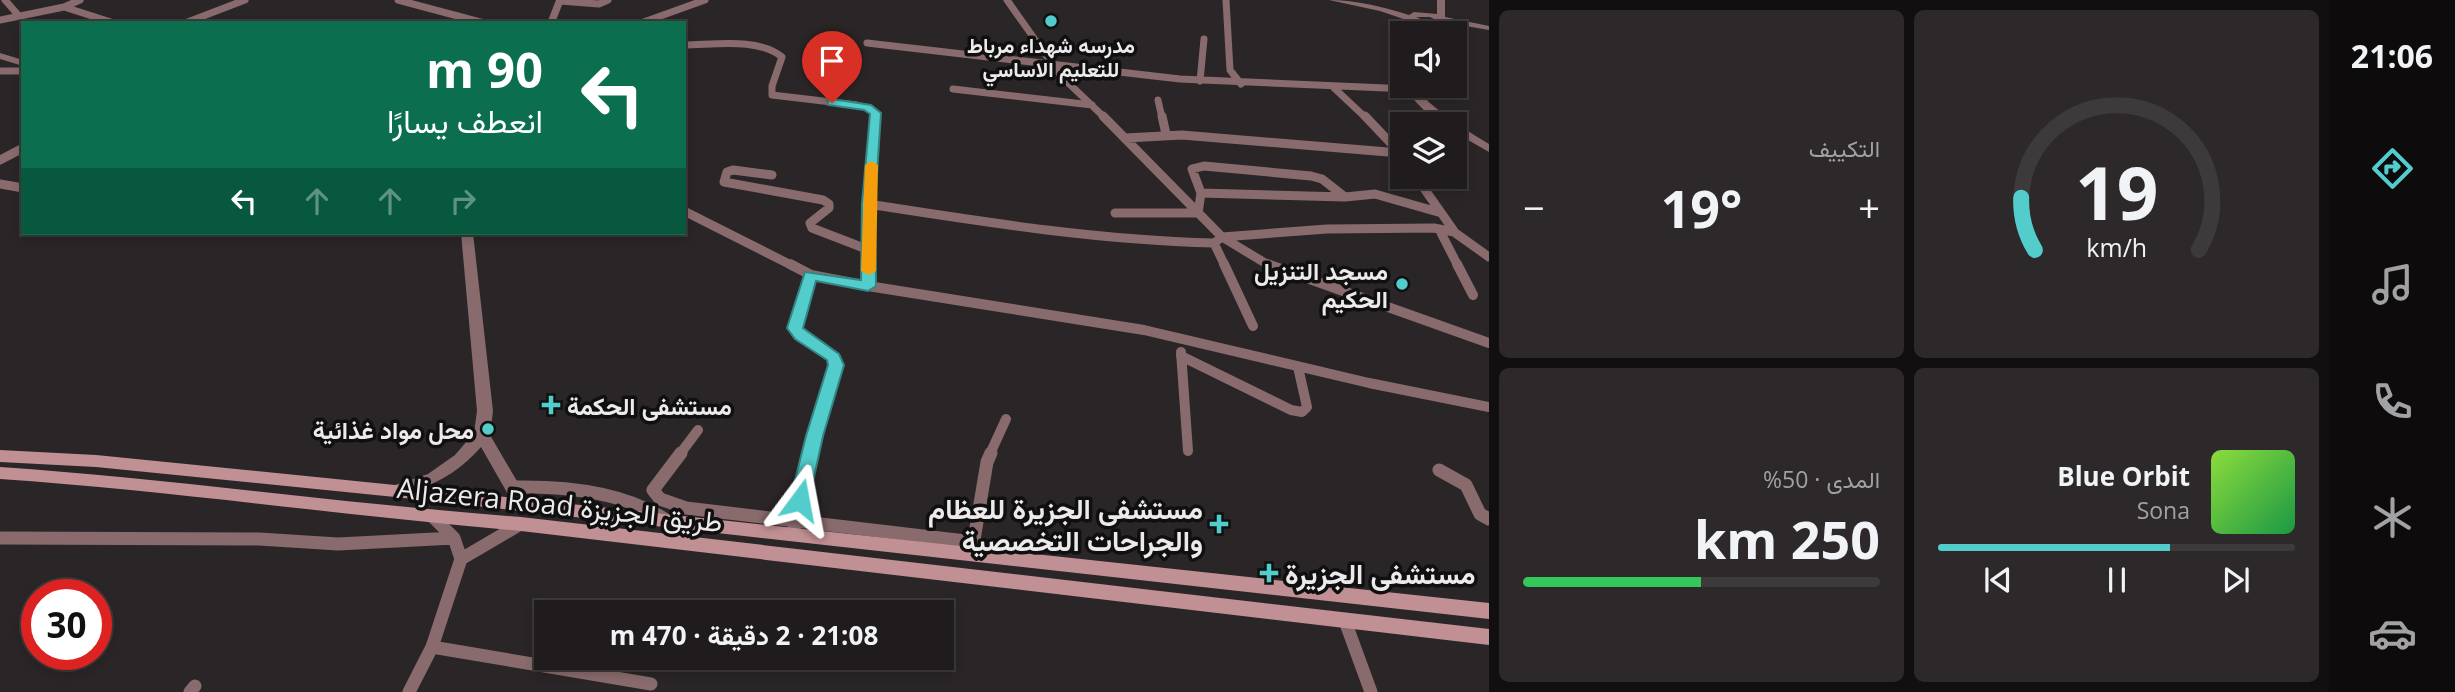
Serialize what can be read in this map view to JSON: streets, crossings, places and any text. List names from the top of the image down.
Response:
{
  "streets": {
    "main road": ["Aljazera Road طريق الجزيزة"]
  },
  "places": {
    "other": ["مدرسه شهداء مرباط للتعليم الاساسي", "مسجد التنزيل الحكيم", "محل مواد غذائية"],
    "health": ["مستشفى الحكمة", "مستشفى الجزيرة للعظام والجراحات التخصصية", "مستشفى الجزيرة"]
  },
  "page": {
    "tabs": "21:06",
    "tile": [
      "التكييف",
      ["المدى · 50%", "250 km"]
    ],
    "turn": ["90 m", "انعطف يسارًا"],
    "heat": ["−", "19°", "+"],
    "song": ["Blue Orbit", "Sona"],
    "limit": "30",
    "trip": "21:08 · 2 دقيقة · 470 m",
    "gauge": ["19", "km/h"]
  }
}
